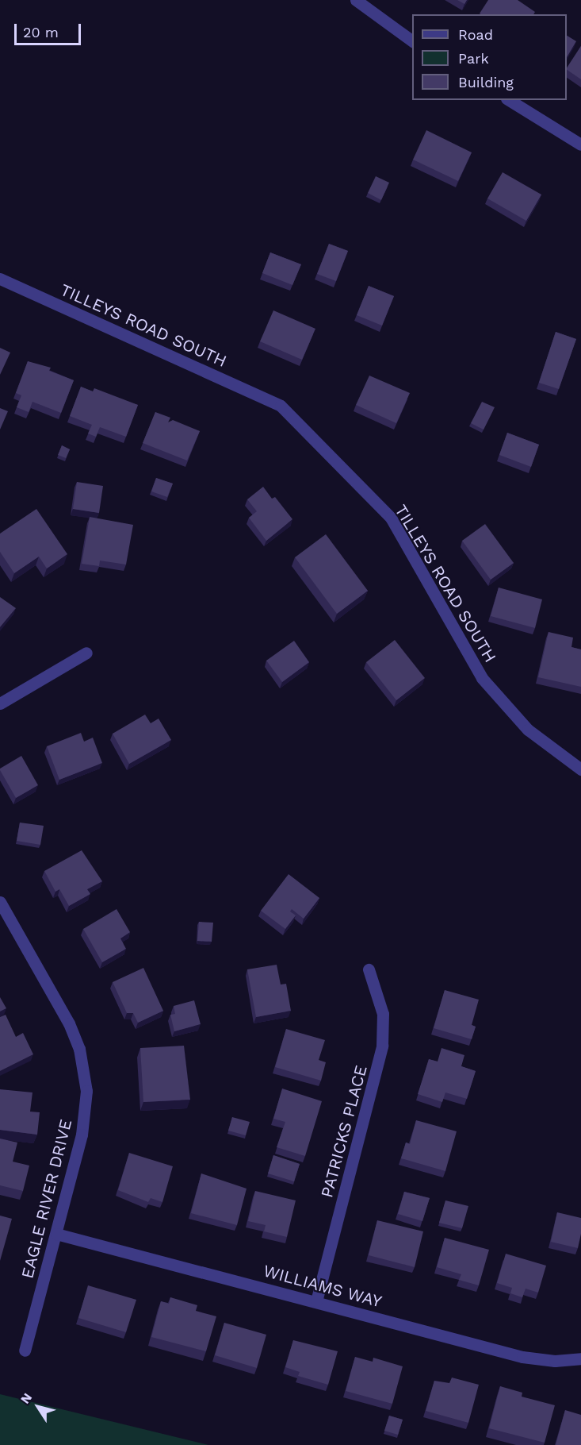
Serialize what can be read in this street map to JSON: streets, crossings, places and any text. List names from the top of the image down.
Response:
{
  "streets": {
    "street": [
      "TILLEYS ROAD SOUTH",
      "PATRICKS PLACE",
      "EAGLE RIVER DRIVE",
      "WILLIAMS WAY"
    ]
  },
  "crossings": [
    ["PATRICKS PLACE", "WILLIAMS WAY"],
    ["EAGLE RIVER DRIVE", "WILLIAMS WAY"]
  ],
  "legend": ["Road", "Park", "Building"],
  "scale_bar": "20 m",
  "north": "top left"
}
